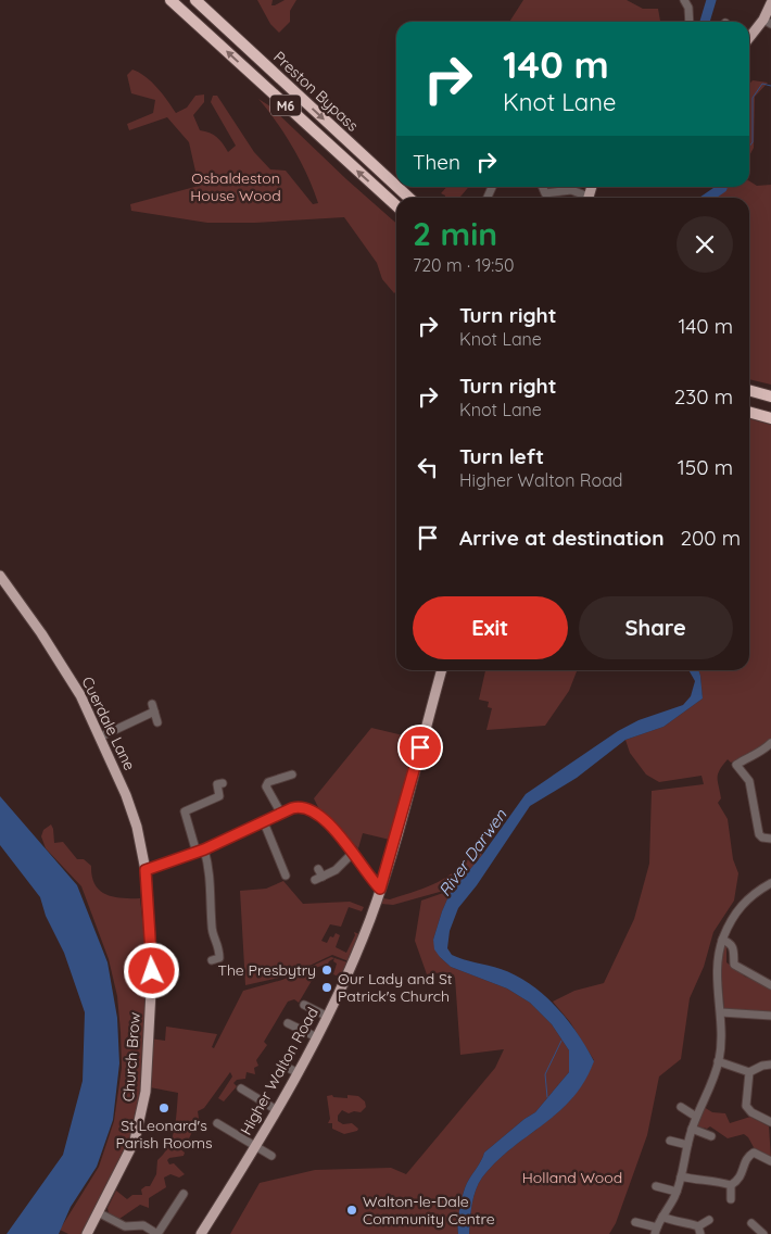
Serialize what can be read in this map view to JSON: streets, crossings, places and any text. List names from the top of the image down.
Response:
{
  "streets": {
    "highway": ["Preston Bypass", "M6"],
    "main road": ["Cuerdale Lane", "Church Brow", "Higher Walton Road"]
  },
  "crossings": [
    ["Cuerdale Lane", "Church Brow"]
  ],
  "water": ["River Darwen"],
  "parks": ["Osbaldeston House Wood", "Holland Wood"],
  "places": [
    "The Presbytry",
    "Our Lady and St Patrick's Church",
    "St Leonard's Parish Rooms",
    "Walton-le-Dale Community Centre"
  ],
  "page": {
    "turn": ["140 m", "Knot Lane"],
    "then": "Then",
    "heading": ["2 min", "720 m · 19:50"],
    "list": [
      {
        "name": "Turn right",
        "note": "Knot Lane",
        "value": "140 m"
      },
      {
        "name": "Turn right",
        "note": "Knot Lane",
        "value": "230 m"
      },
      {
        "name": "Turn left",
        "note": "Higher Walton Road",
        "value": "150 m"
      },
      {
        "name": "Arrive at destination",
        "value": "200 m"
      }
    ],
    "buttons": ["Exit", "Share"]
  }
}
